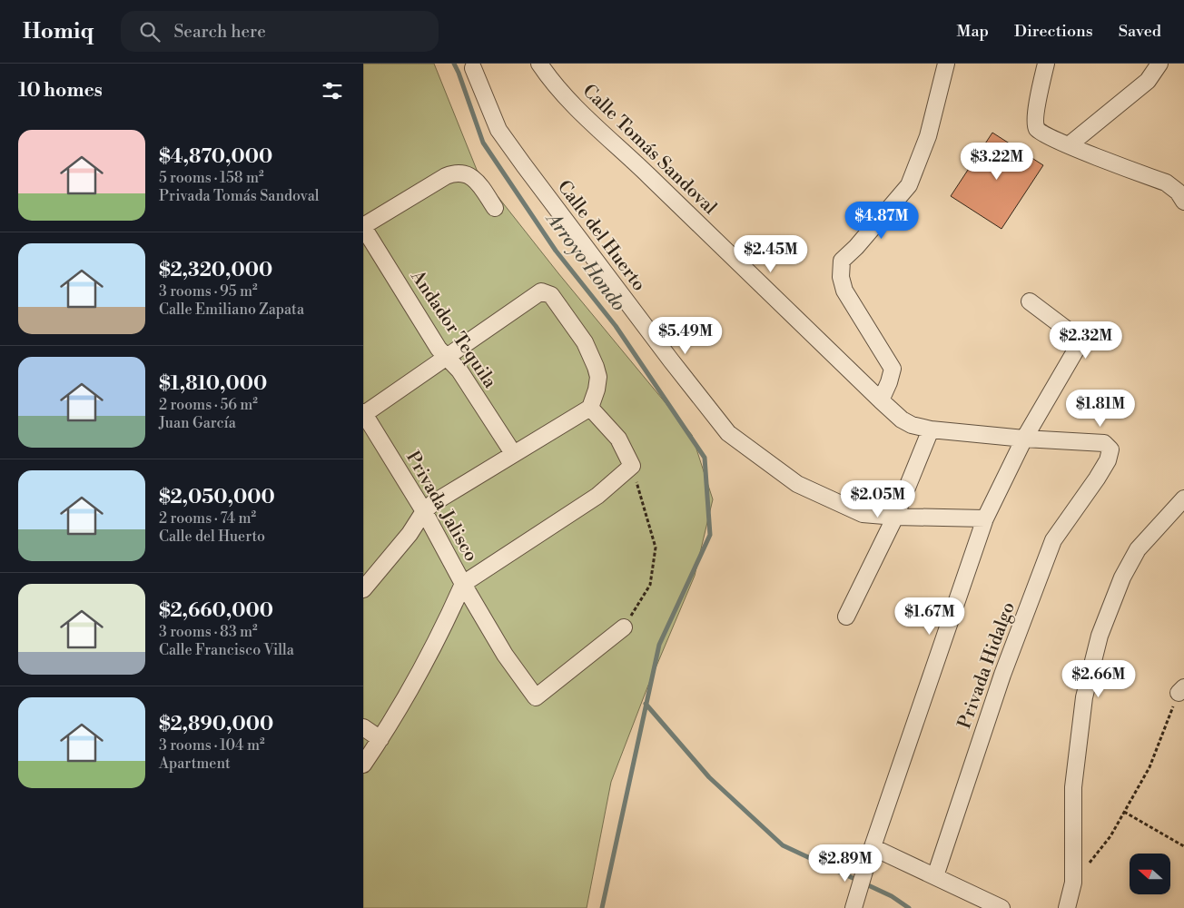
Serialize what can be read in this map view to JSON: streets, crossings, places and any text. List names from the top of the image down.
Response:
{
  "streets": {
    "street": [
      "Calle Tomás Sandoval",
      "Calle del Huerto",
      "Andador Tequila",
      "Privada Jalisco",
      "Privada Hidalgo"
    ]
  },
  "crossings": [
    ["Calle Tomás Sandoval", "Privada Hidalgo"]
  ],
  "water": ["Arroyo Hondo"],
  "north": "left",
  "page": {
    "header": "Homiq",
    "search": "Search here",
    "nav": ["Map", "Directions", "Saved"],
    "heading": "10 homes",
    "list": [
      {
        "name": "$4,870,000",
        "note": "5 rooms · 158 m² · Privada Tomás Sandoval"
      },
      {
        "name": "$2,320,000",
        "note": "3 rooms · 95 m² · Calle Emiliano Zapata"
      },
      {
        "name": "$1,810,000",
        "note": "2 rooms · 56 m² · Juan García"
      },
      {
        "name": "$2,050,000",
        "note": "2 rooms · 74 m² · Calle del Huerto"
      },
      {
        "name": "$2,660,000",
        "note": "3 rooms · 83 m² · Calle Francisco Villa"
      },
      {
        "name": "$2,890,000",
        "note": "3 rooms · 104 m² · Apartment"
      }
    ],
    "price": [
      "$3.22M",
      "$4.87M",
      "$2.45M",
      "$5.49M",
      "$2.32M",
      "$1.81M",
      "$2.05M",
      "$1.67M",
      "$2.66M",
      "$2.89M"
    ]
  }
}
